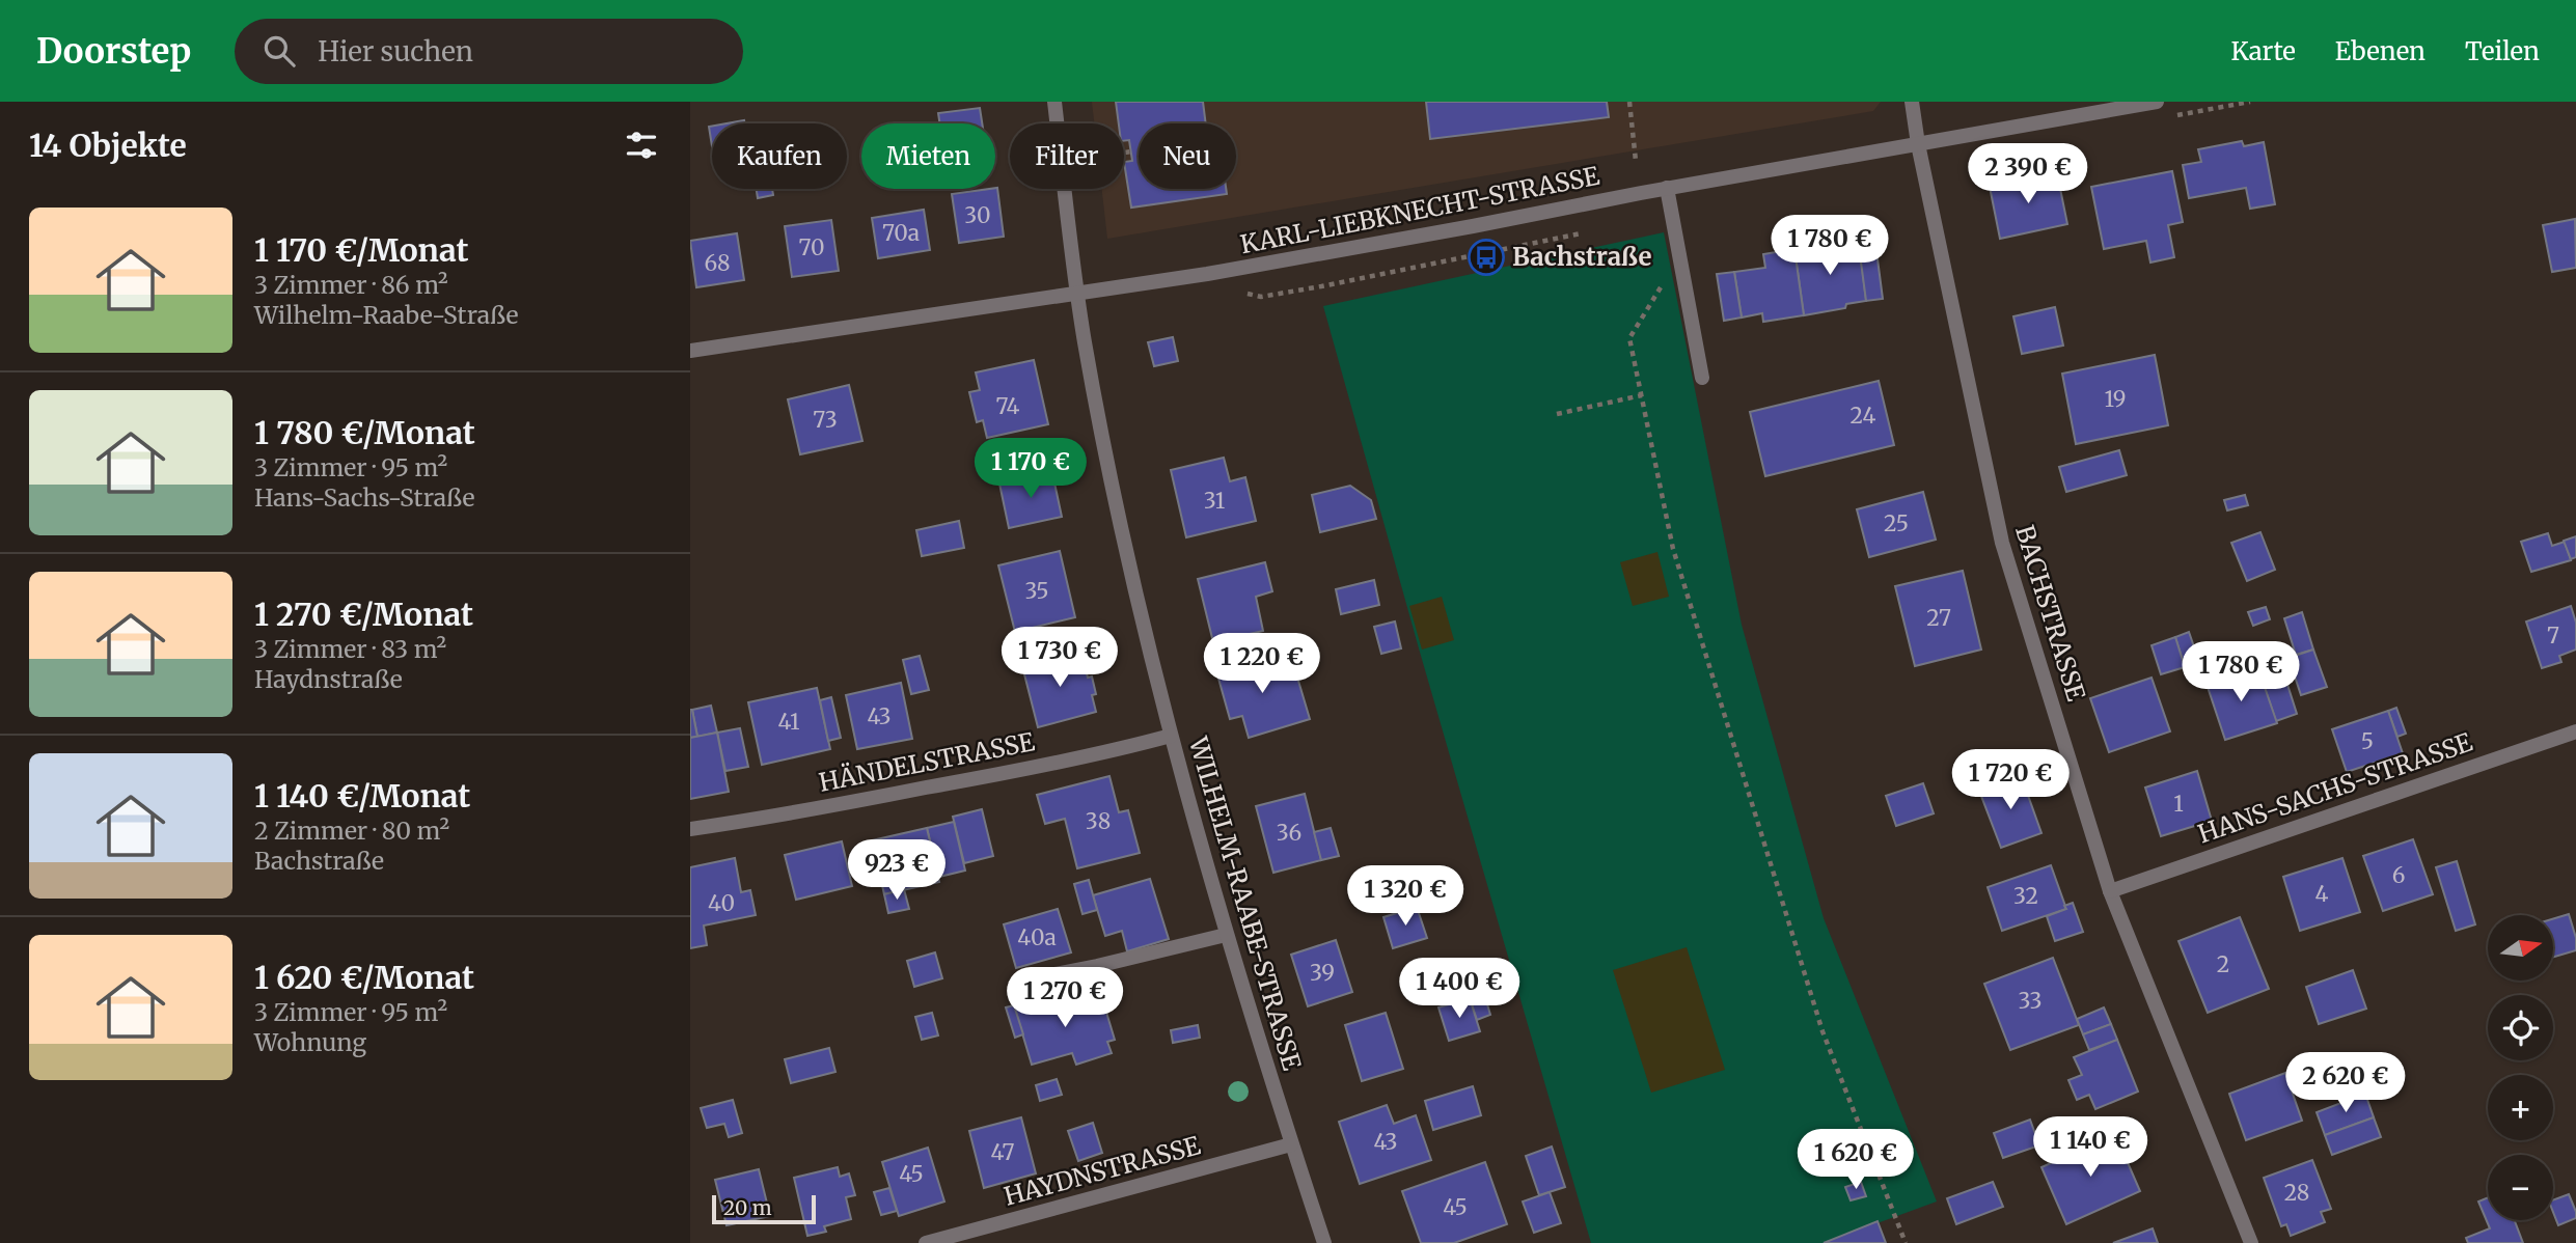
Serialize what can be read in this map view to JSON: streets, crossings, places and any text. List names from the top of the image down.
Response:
{
  "streets": {
    "street": [
      "KARL-LIEBKNECHT-STRASSE",
      "BACHSTRASSE",
      "HÄNDELSTRASSE",
      "HANS-SACHS-STRASSE",
      "WILHELM-RAABE-STRASSE",
      "HAYDNSTRASSE"
    ]
  },
  "crossings": [
    ["KARL-LIEBKNECHT-STRASSE", "BACHSTRASSE"],
    ["KARL-LIEBKNECHT-STRASSE", "WILHELM-RAABE-STRASSE"],
    ["BACHSTRASSE", "HANS-SACHS-STRASSE"],
    ["HÄNDELSTRASSE", "WILHELM-RAABE-STRASSE"],
    ["WILHELM-RAABE-STRASSE", "HAYDNSTRASSE"]
  ],
  "places": {
    "bus stop": ["Bachstraße"]
  },
  "house_numbers": [
    "30",
    "70a",
    "70",
    "68",
    "19",
    "74",
    "24",
    "73",
    "31",
    "25",
    "35",
    "27",
    "7",
    "43",
    "41",
    "5",
    "1",
    "38",
    "36",
    "6",
    "4",
    "32",
    "40",
    "40a",
    "2",
    "39",
    "33",
    "43",
    "47",
    "45",
    "28",
    "45"
  ],
  "scale_bar": "20 m",
  "north": "right",
  "page": {
    "header": "Doorstep",
    "search": "Hier suchen",
    "nav": ["Karte", "Ebenen", "Teilen"],
    "heading": "14 Objekte",
    "chip": [
      "Kaufen",
      "Mieten",
      "Filter",
      "Neu"
    ],
    "price": [
      "2 390 €",
      "1 780 €",
      "1 170 €",
      "1 730 €",
      "1 220 €",
      "1 780 €",
      "1 720 €",
      "923 €",
      "1 320 €",
      "1 400 €",
      "1 270 €",
      "2 620 €",
      "1 140 €",
      "1 620 €"
    ],
    "list": [
      {
        "name": "1 170 €/Monat",
        "note": "3 Zimmer · 86 m² · Wilhelm-Raabe-Straße"
      },
      {
        "name": "1 780 €/Monat",
        "note": "3 Zimmer · 95 m² · Hans-Sachs-Straße"
      },
      {
        "name": "1 270 €/Monat",
        "note": "3 Zimmer · 83 m² · Haydnstraße"
      },
      {
        "name": "1 140 €/Monat",
        "note": "2 Zimmer · 80 m² · Bachstraße"
      },
      {
        "name": "1 620 €/Monat",
        "note": "3 Zimmer · 95 m² · Wohnung"
      }
    ],
    "map_buttons": ["+", "−"],
    "scale": "20 m"
  }
}
